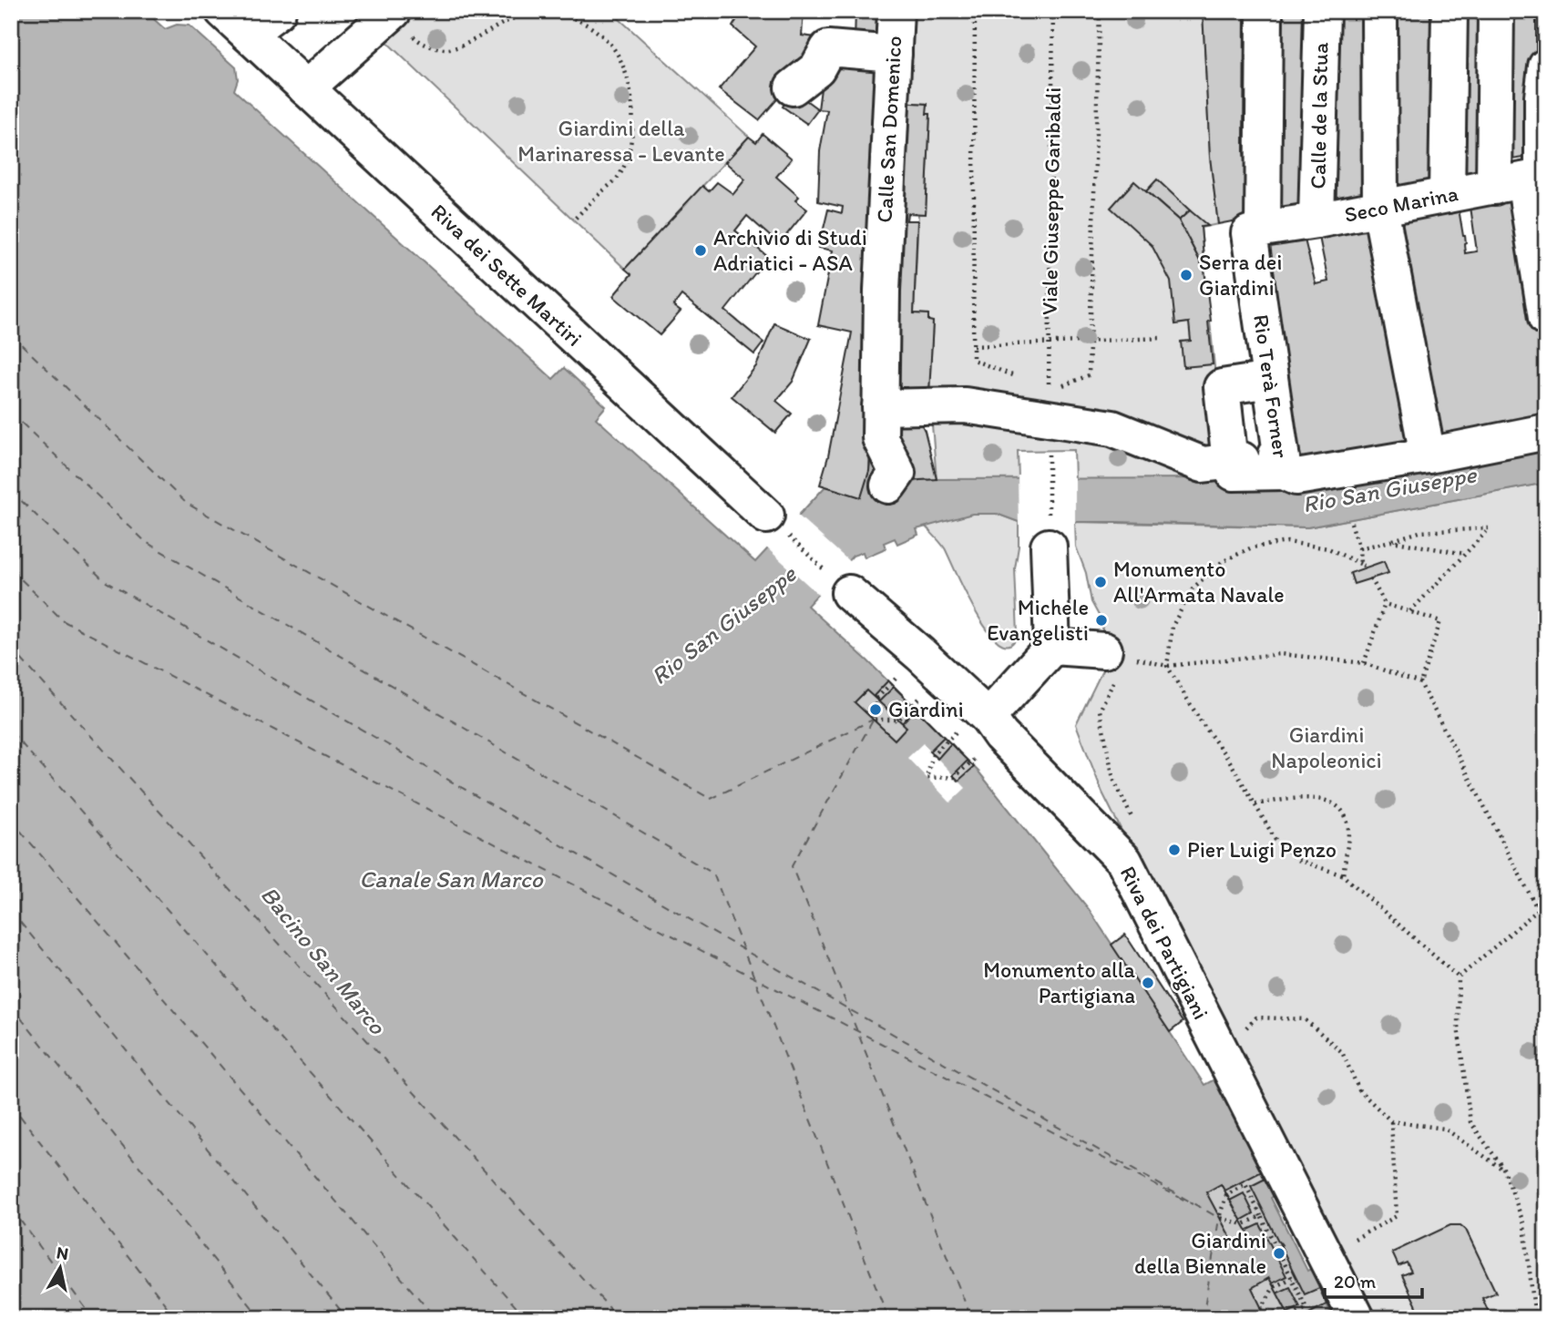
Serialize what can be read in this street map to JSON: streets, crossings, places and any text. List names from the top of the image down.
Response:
{
  "streets": {
    "street": [
      "Calle de la Stua",
      "Calle San Domenico",
      "Seco Marina",
      "Riva dei Sette Martiri",
      "Rio Terà Forner",
      "Riva dei Partigiani"
    ],
    "path": ["Viale Giuseppe Garibaldi"]
  },
  "crossings": [
    ["Calle de la Stua", "Seco Marina"],
    ["Calle San Domenico", "Rio Terà Forner"],
    ["Seco Marina", "Rio Terà Forner"]
  ],
  "water": ["Rio San Giuseppe", "Canale San Marco", "Bacino San Marco"],
  "parks": ["Giardini della Marinaressa - Levante", "Giardini Napoleonici"],
  "places": [
    "Archivio di Studi Adriatici - ASA",
    "Serra dei Giardini",
    "Monumento All'Armata Navale",
    "Michele Evangelisti",
    "Giardini",
    "Pier Luigi Penzo",
    "Monumento alla Partigiana",
    "Giardini della Biennale"
  ],
  "scale_bar": "20 m",
  "north": "top"
}
